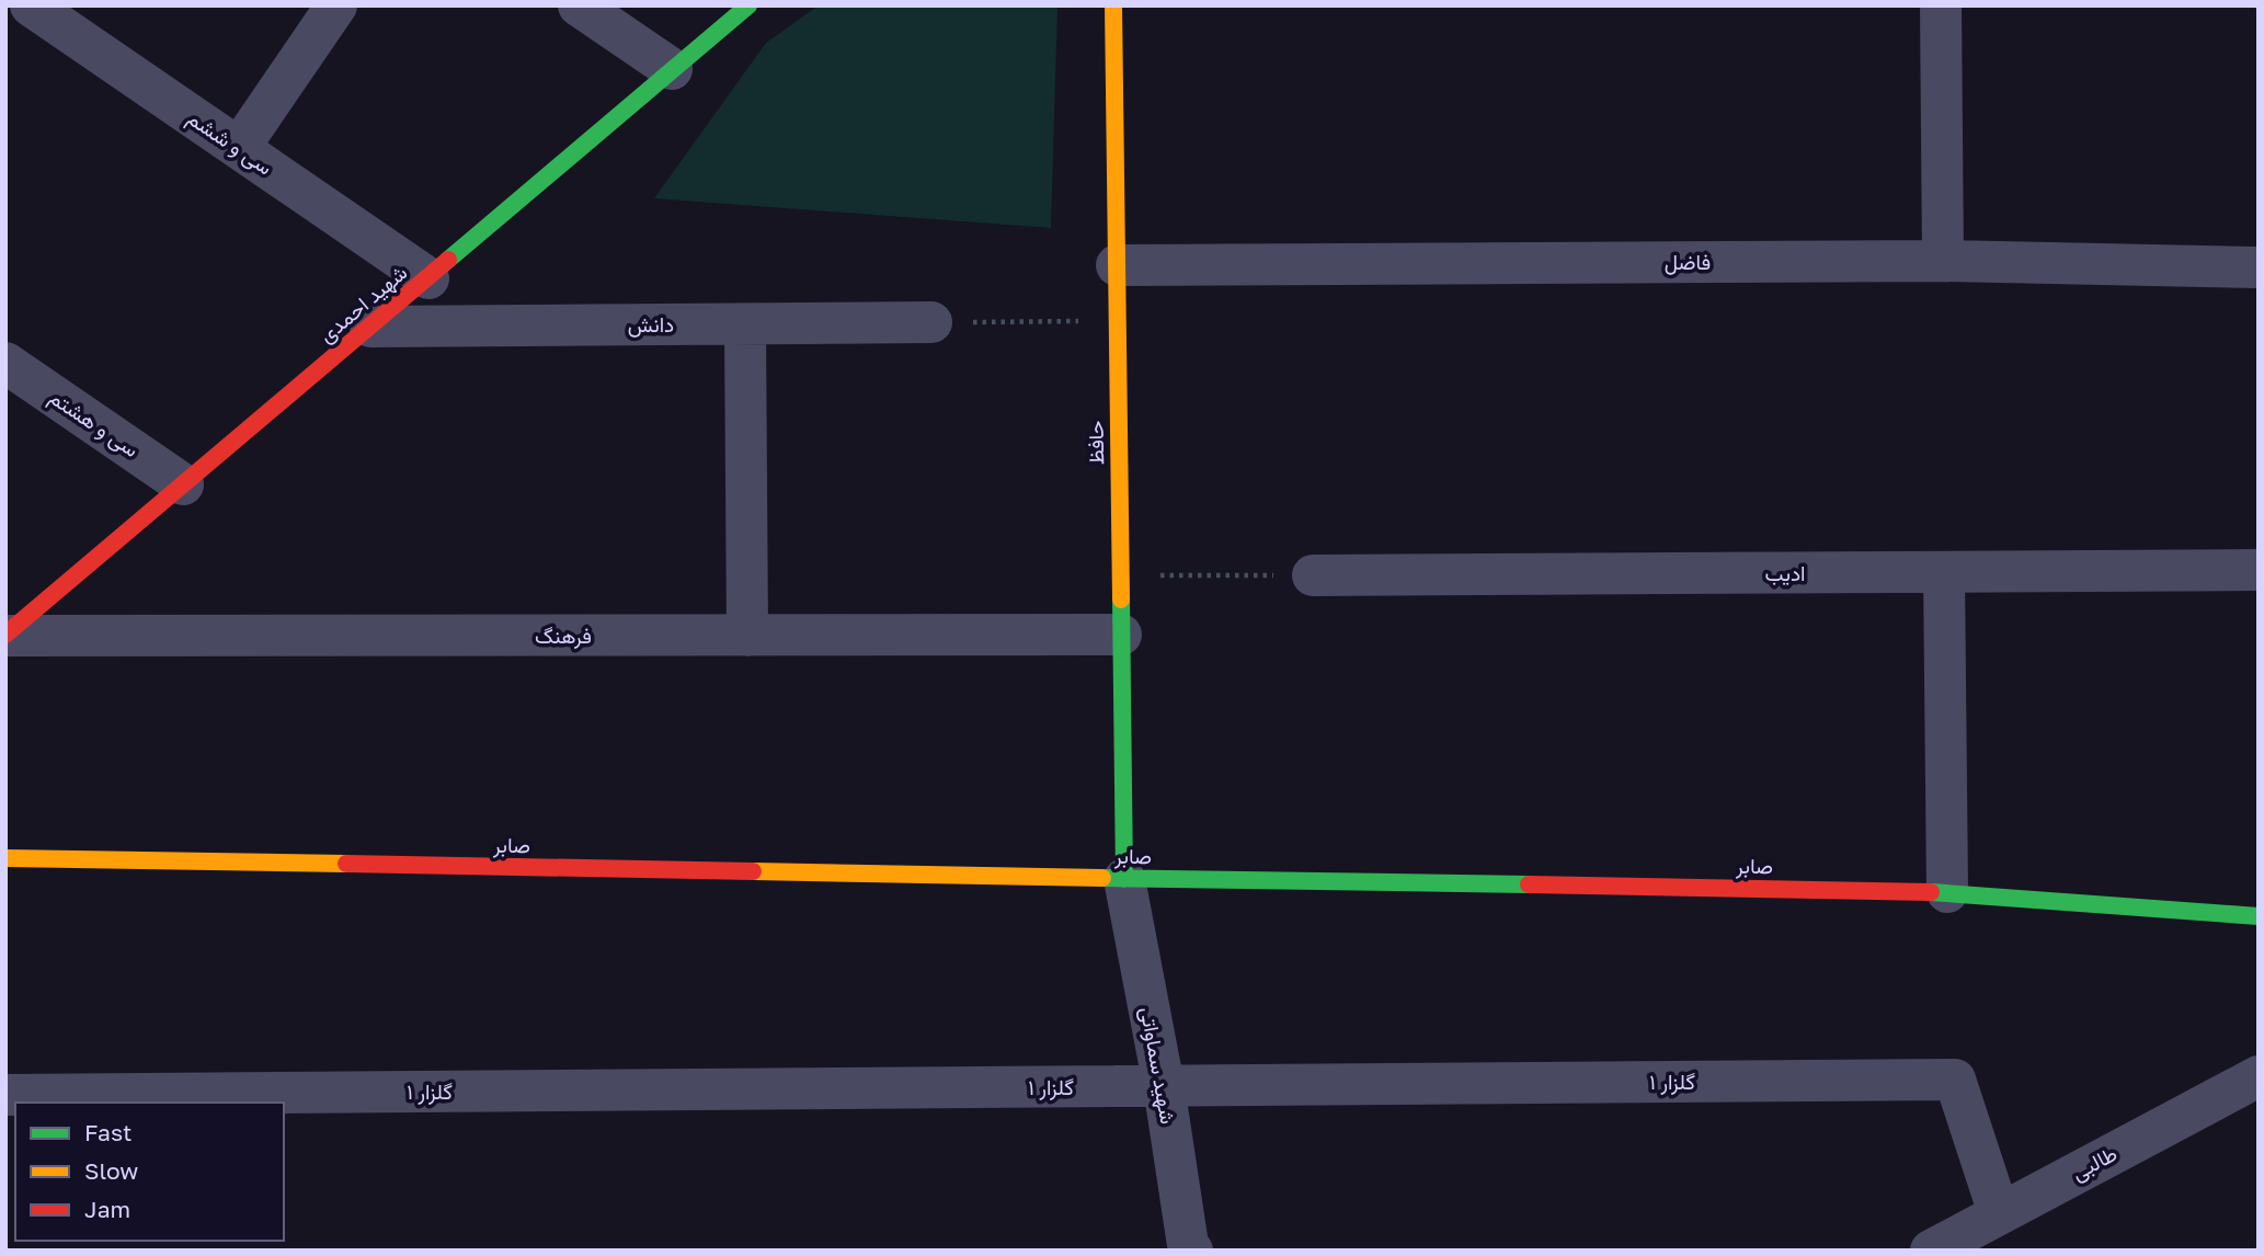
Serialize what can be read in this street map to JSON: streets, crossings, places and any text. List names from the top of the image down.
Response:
{
  "streets": {
    "street": [
      "سی و ششم",
      "فاضل",
      "شهید احمدی",
      "دانش",
      "سی و هشتم",
      "حافظ",
      "ادیب",
      "فرهنگ",
      "صابر",
      "شهید سماواتی",
      "گلزار ۱",
      "طالبی"
    ]
  },
  "crossings": [
    ["سی و ششم", "شهید احمدی"],
    ["فاضل", "حافظ"],
    ["شهید احمدی", "دانش"],
    ["شهید احمدی", "سی و هشتم"],
    ["شهید احمدی", "فرهنگ"],
    ["حافظ", "فرهنگ"],
    ["حافظ", "صابر"],
    ["حافظ", "شهید سماواتی"],
    ["صابر", "شهید سماواتی"],
    ["شهید سماواتی", "گلزار ۱"],
    ["گلزار ۱", "طالبی"]
  ],
  "legend": ["Fast", "Slow", "Jam"]
}
